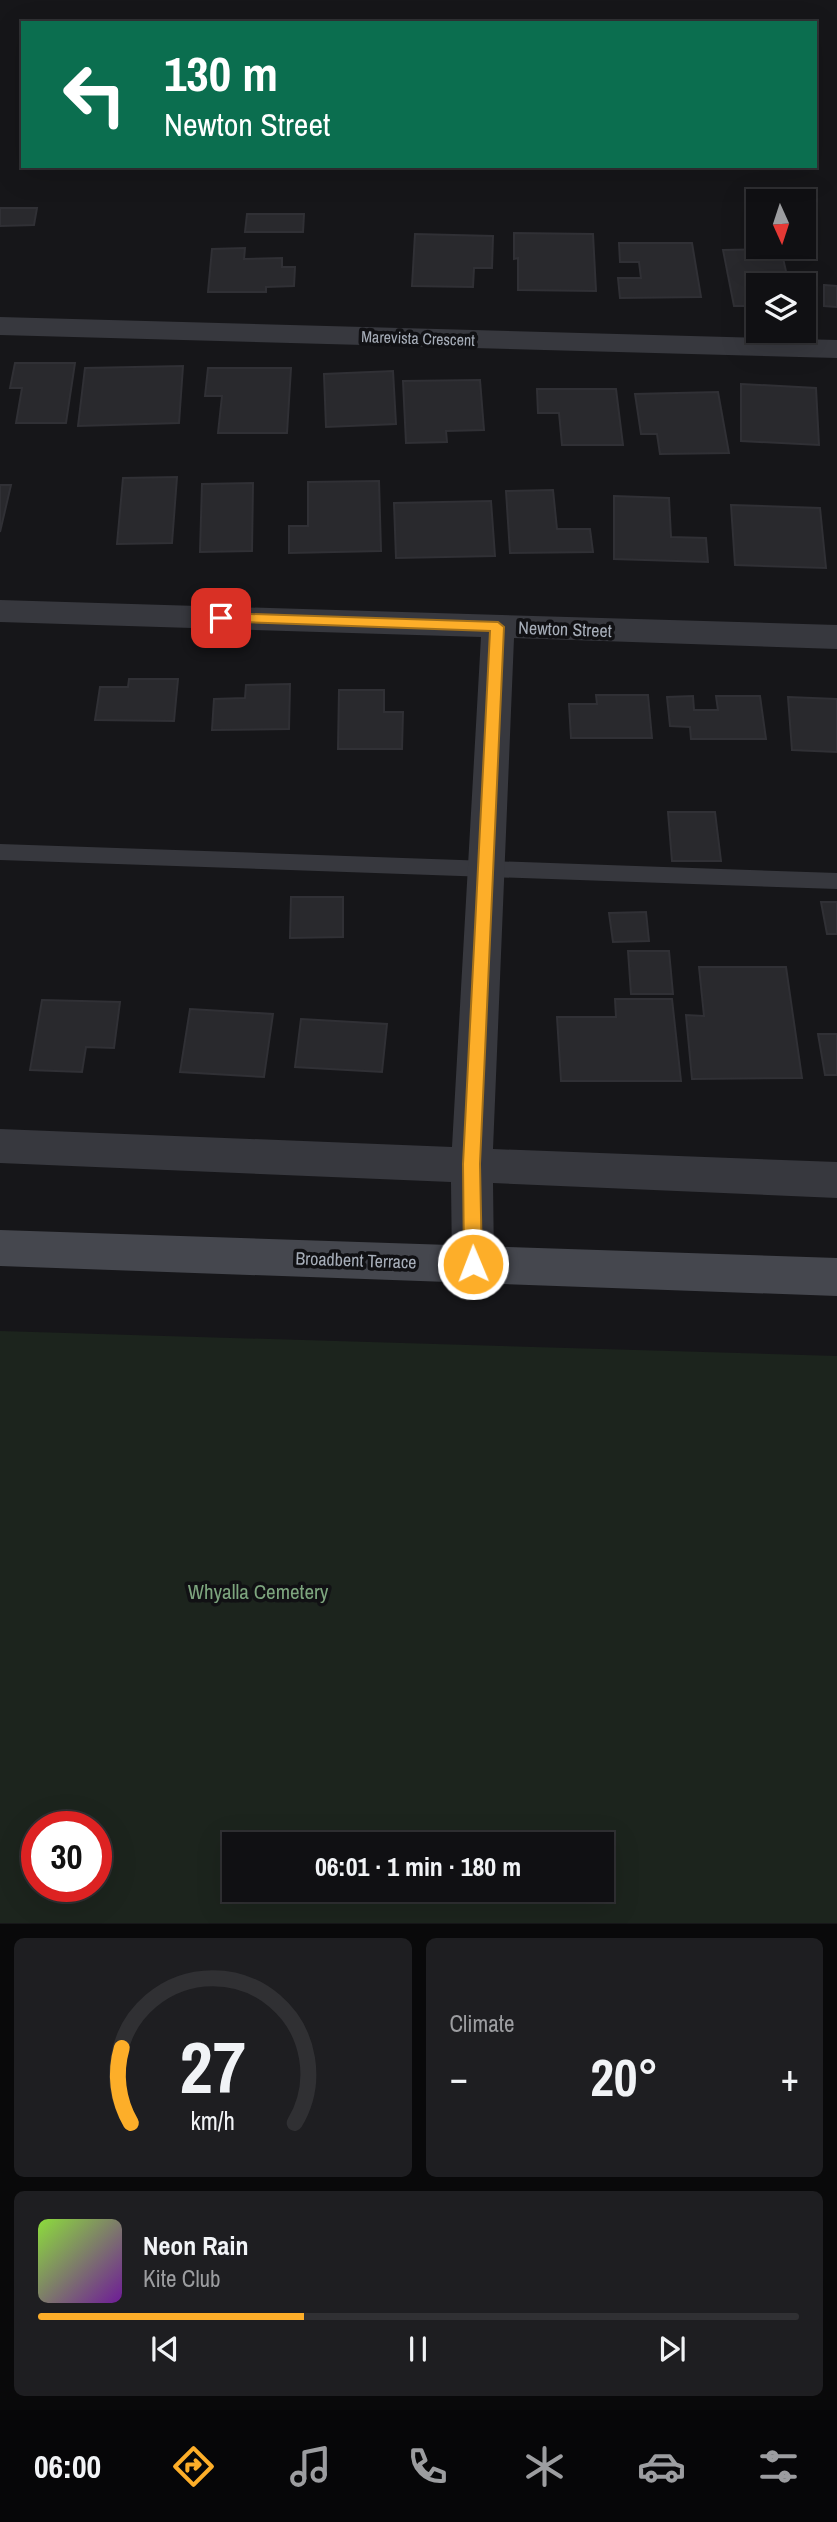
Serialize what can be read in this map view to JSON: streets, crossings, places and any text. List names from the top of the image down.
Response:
{
  "streets": {
    "main road": ["Broadbent Terrace"],
    "street": ["Marevista Crescent", "Newton Street"]
  },
  "parks": ["Whyalla Cemetery"],
  "north": "bottom",
  "page": {
    "turn": ["130 m", "Newton Street"],
    "limit": "30",
    "trip": "06:01 · 1 min · 180 m",
    "tile": "Climate",
    "heat": ["−", "20°", "+"],
    "song": ["Neon Rain", "Kite Club"],
    "tabs": "06:00",
    "gauge": ["27", "km/h"]
  }
}
